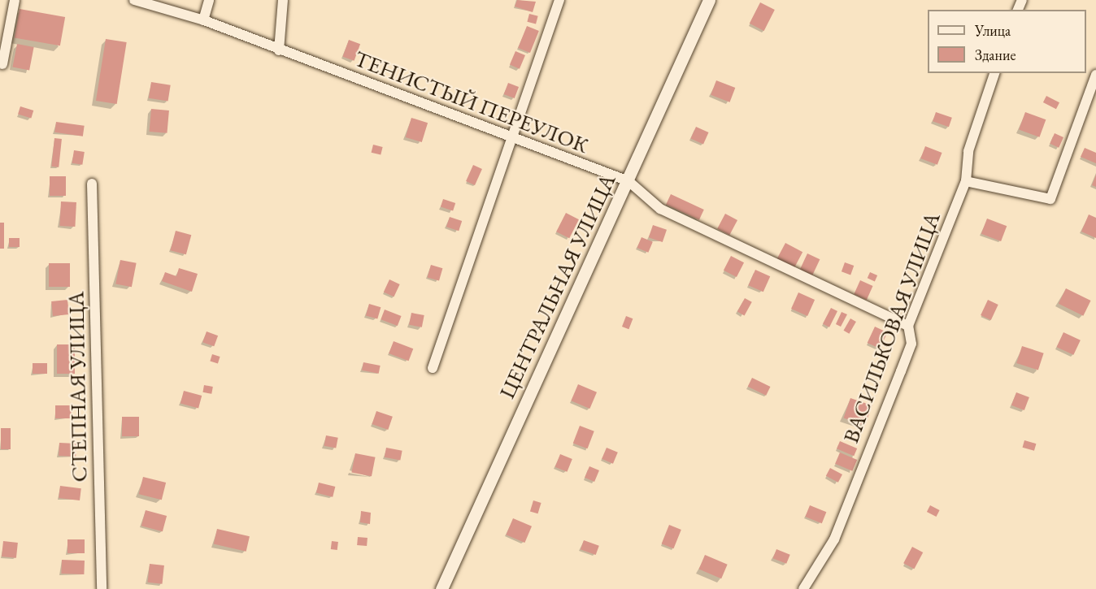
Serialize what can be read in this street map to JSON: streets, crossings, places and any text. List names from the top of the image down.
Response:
{
  "streets": {
    "street": [
      "ТЕНИСТЫЙ ПЕРЕУЛОК",
      "ЦЕНТРАЛЬНАЯ УЛИЦА",
      "ВАСИЛЬКОВАЯ УЛИЦА",
      "СТЕПНАЯ УЛИЦА"
    ]
  },
  "crossings": [
    ["ТЕНИСТЫЙ ПЕРЕУЛОК", "ЦЕНТРАЛЬНАЯ УЛИЦА"],
    ["ТЕНИСТЫЙ ПЕРЕУЛОК", "ВАСИЛЬКОВАЯ УЛИЦА"]
  ],
  "legend": ["Улица", "Здание"]
}
